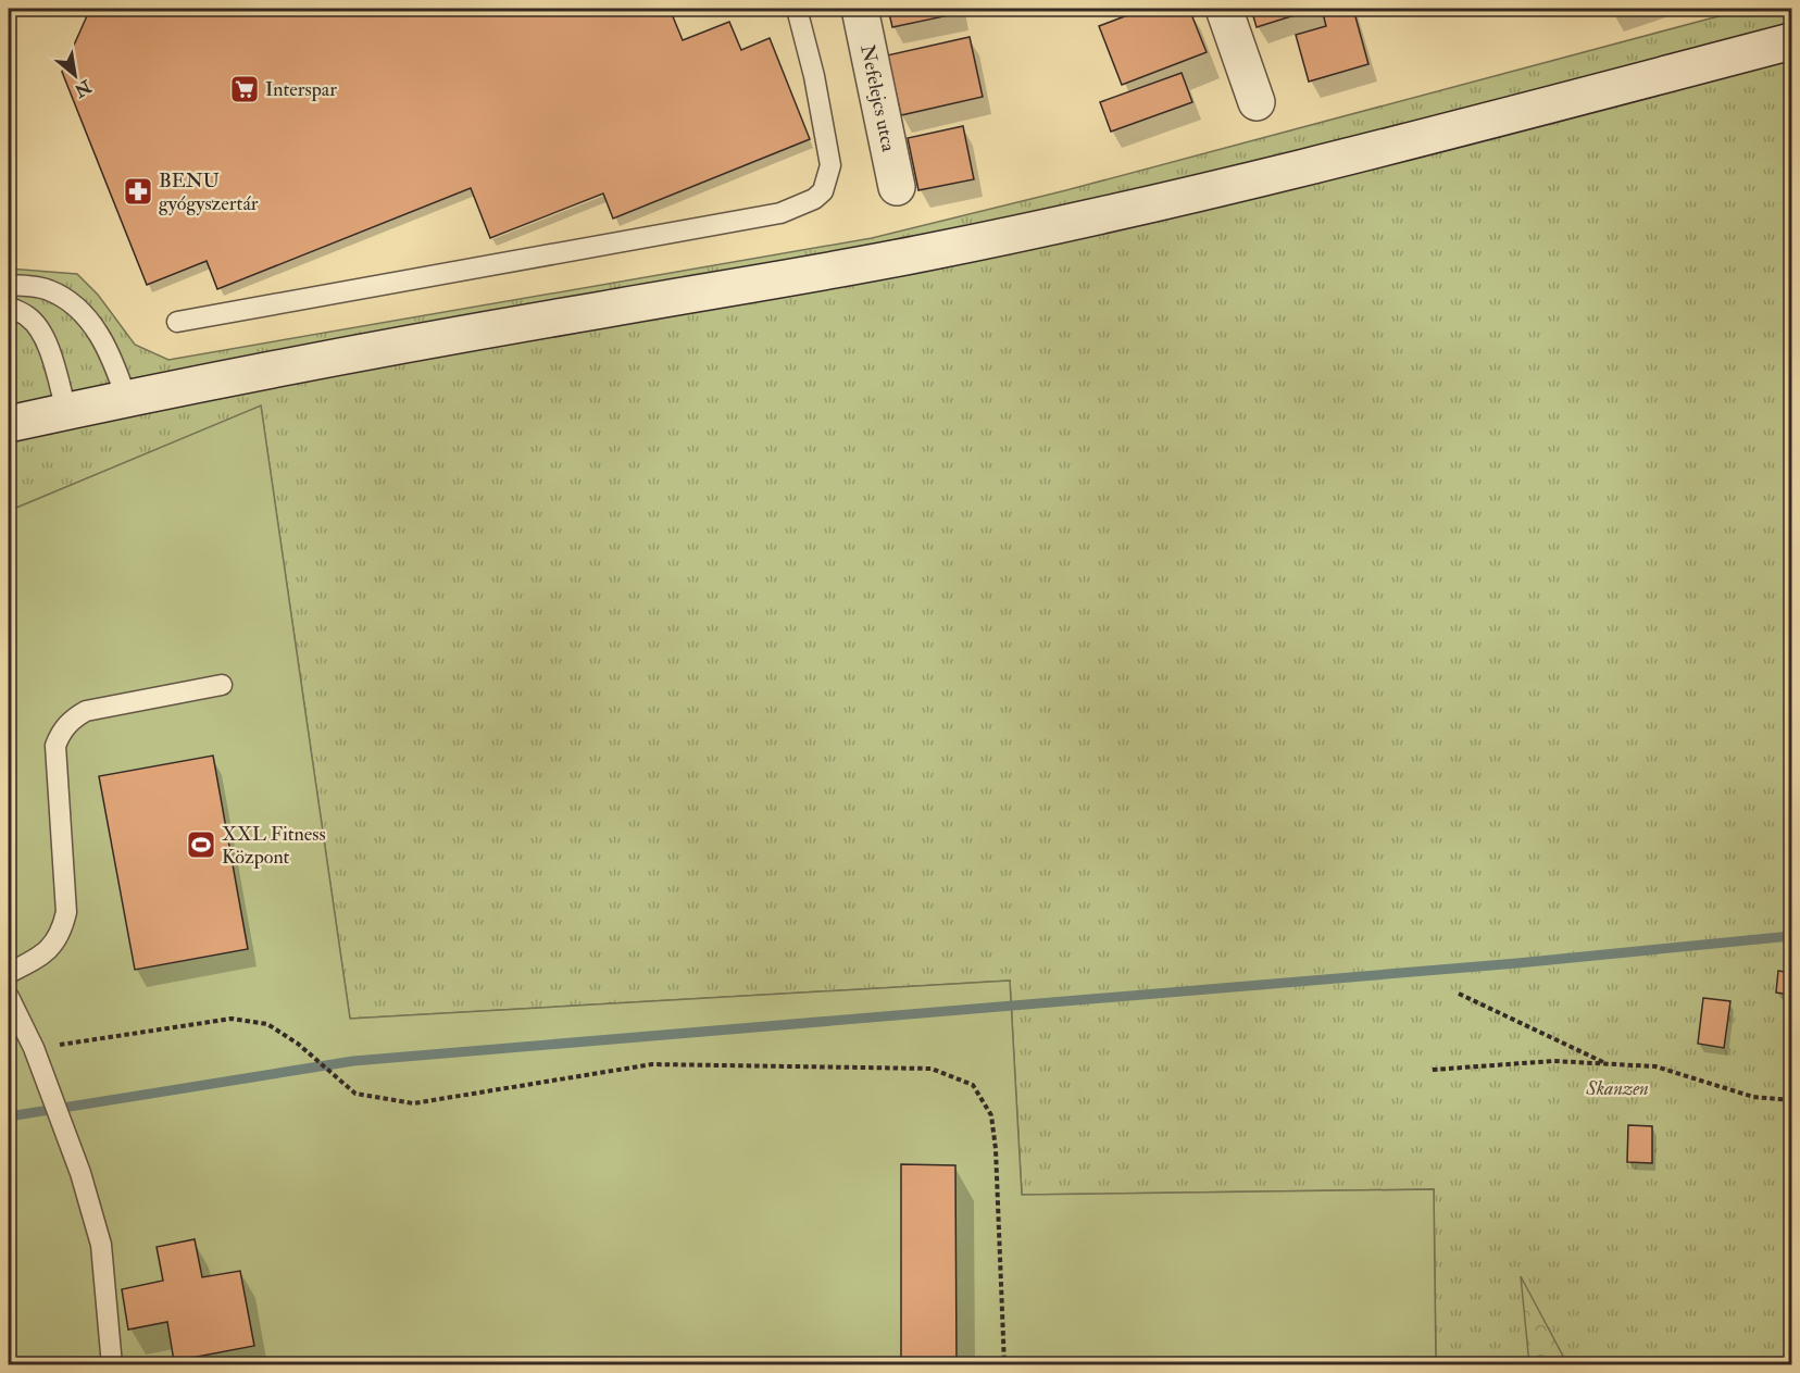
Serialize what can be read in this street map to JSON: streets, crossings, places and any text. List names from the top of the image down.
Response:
{
  "streets": {
    "street": ["Nefelejcs utca"]
  },
  "parks": ["Skanzen"],
  "places": {
    "supermarket": ["Interspar"],
    "pharmacy": ["BENU gyógyszertár"],
    "sports": ["XXL Fitness Központ"]
  },
  "north": "bottom right"
}
